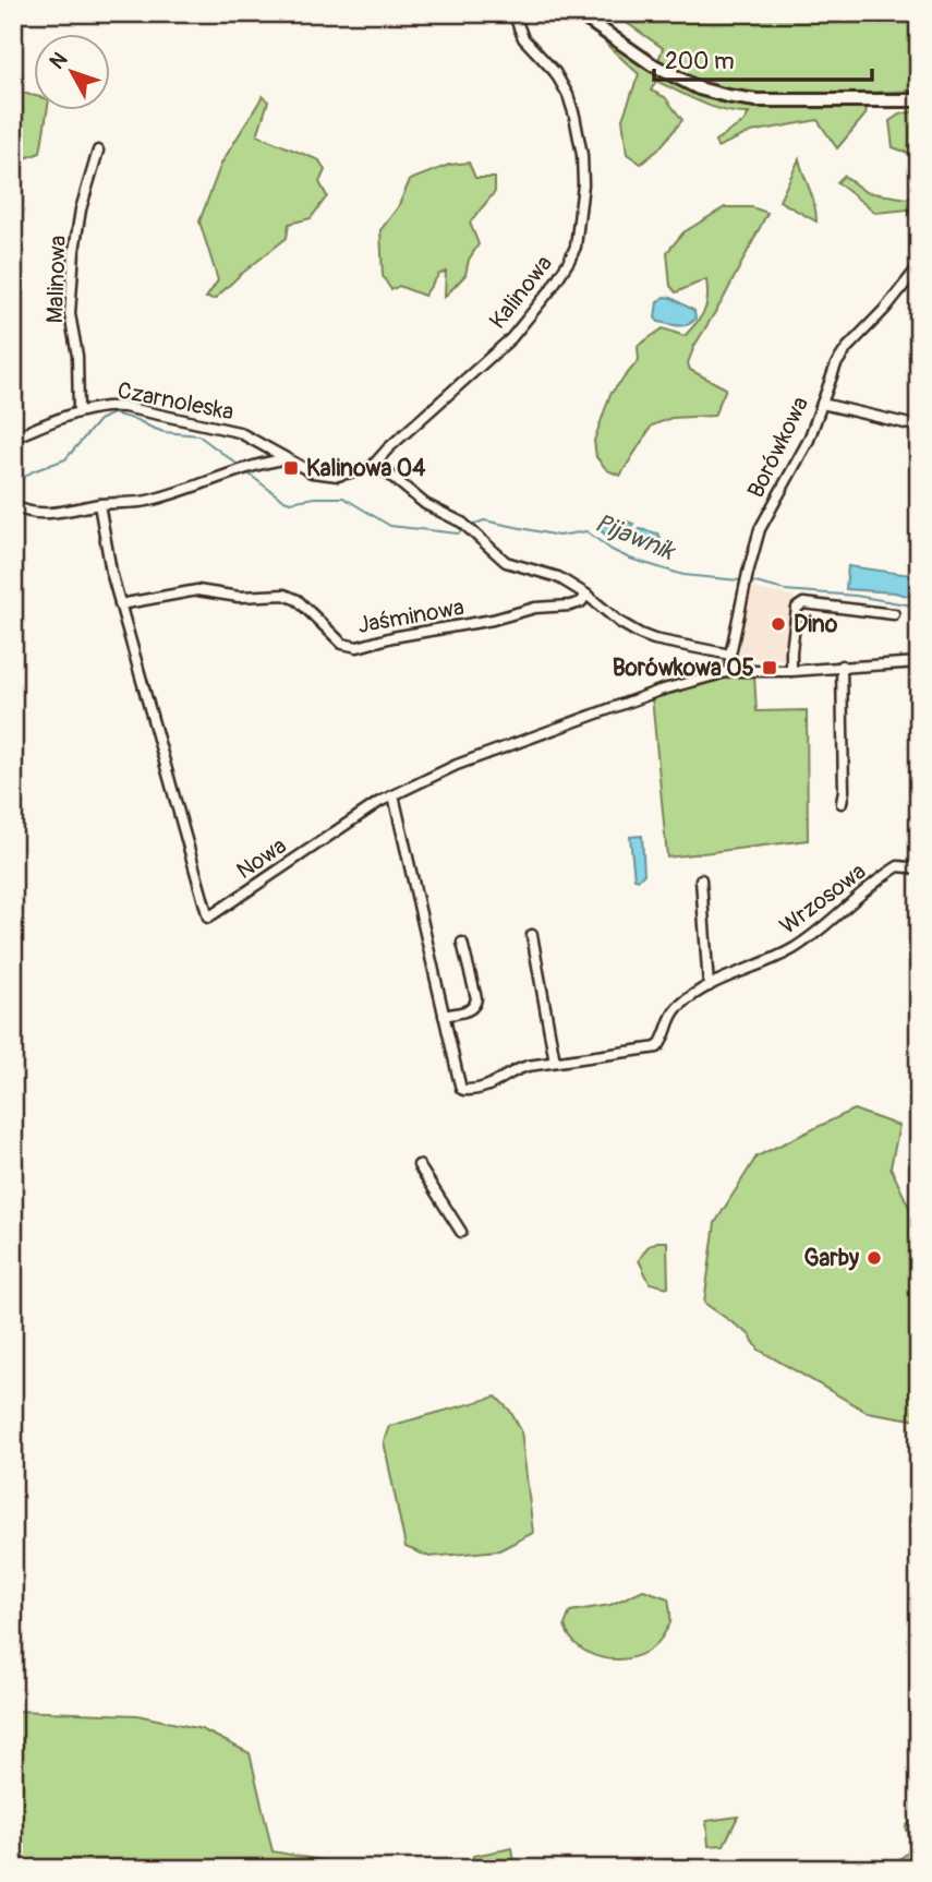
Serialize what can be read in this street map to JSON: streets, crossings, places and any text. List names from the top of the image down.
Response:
{
  "streets": {
    "street": [
      "Malinowa",
      "Kalinowa",
      "Czarnoleska",
      "Borówkowa",
      "Jaśminowa",
      "Nowa",
      "Wrzosowa"
    ]
  },
  "crossings": [
    ["Malinowa", "Czarnoleska"],
    ["Kalinowa", "Czarnoleska"],
    ["Borówkowa", "Nowa"],
    ["Jaśminowa", "Nowa"],
    ["Nowa", "Wrzosowa"]
  ],
  "water": ["Pijawnik"],
  "places": {
    "transit": ["Kalinowa 04", "Borówkowa 05"],
    "other": ["Dino", "Garby"]
  },
  "scale_bar": "200 m",
  "north": "top left"
}
